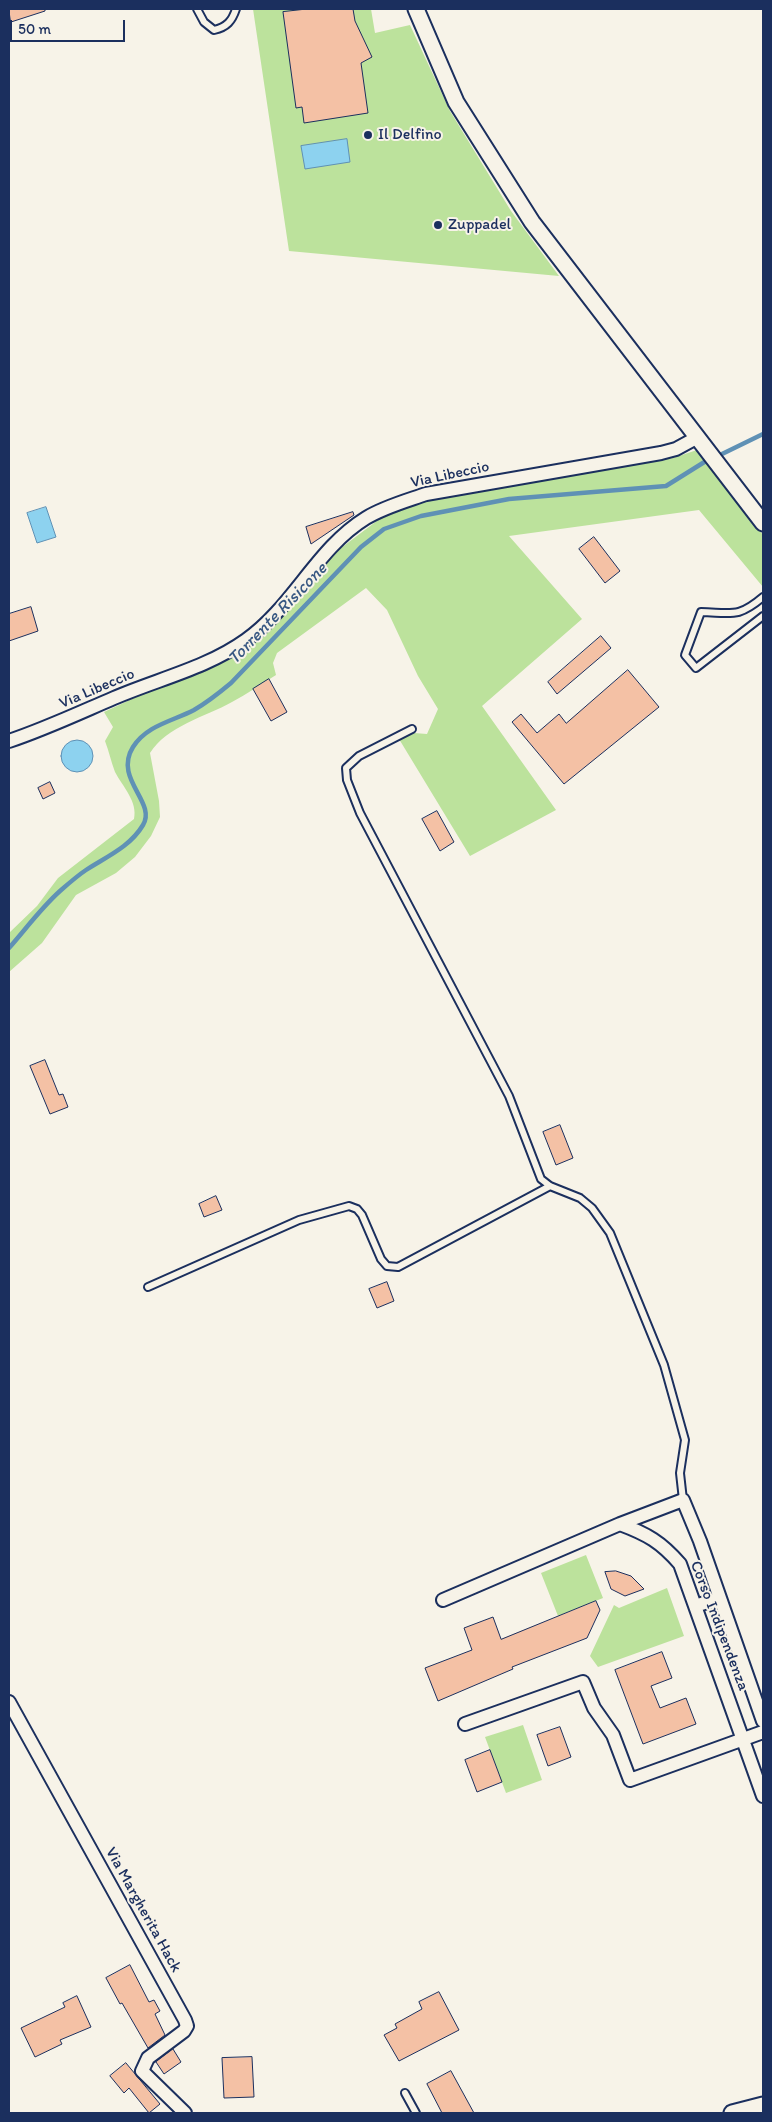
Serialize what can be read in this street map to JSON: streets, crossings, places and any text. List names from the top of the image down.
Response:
{
  "streets": {
    "street": ["Via Libeccio", "Corso Indipendenza", "Via Margherita Hack"]
  },
  "water": ["Torrente Risicone"],
  "places": ["Il Delfino", "Zuppadel"],
  "scale_bar": "50 m"
}
